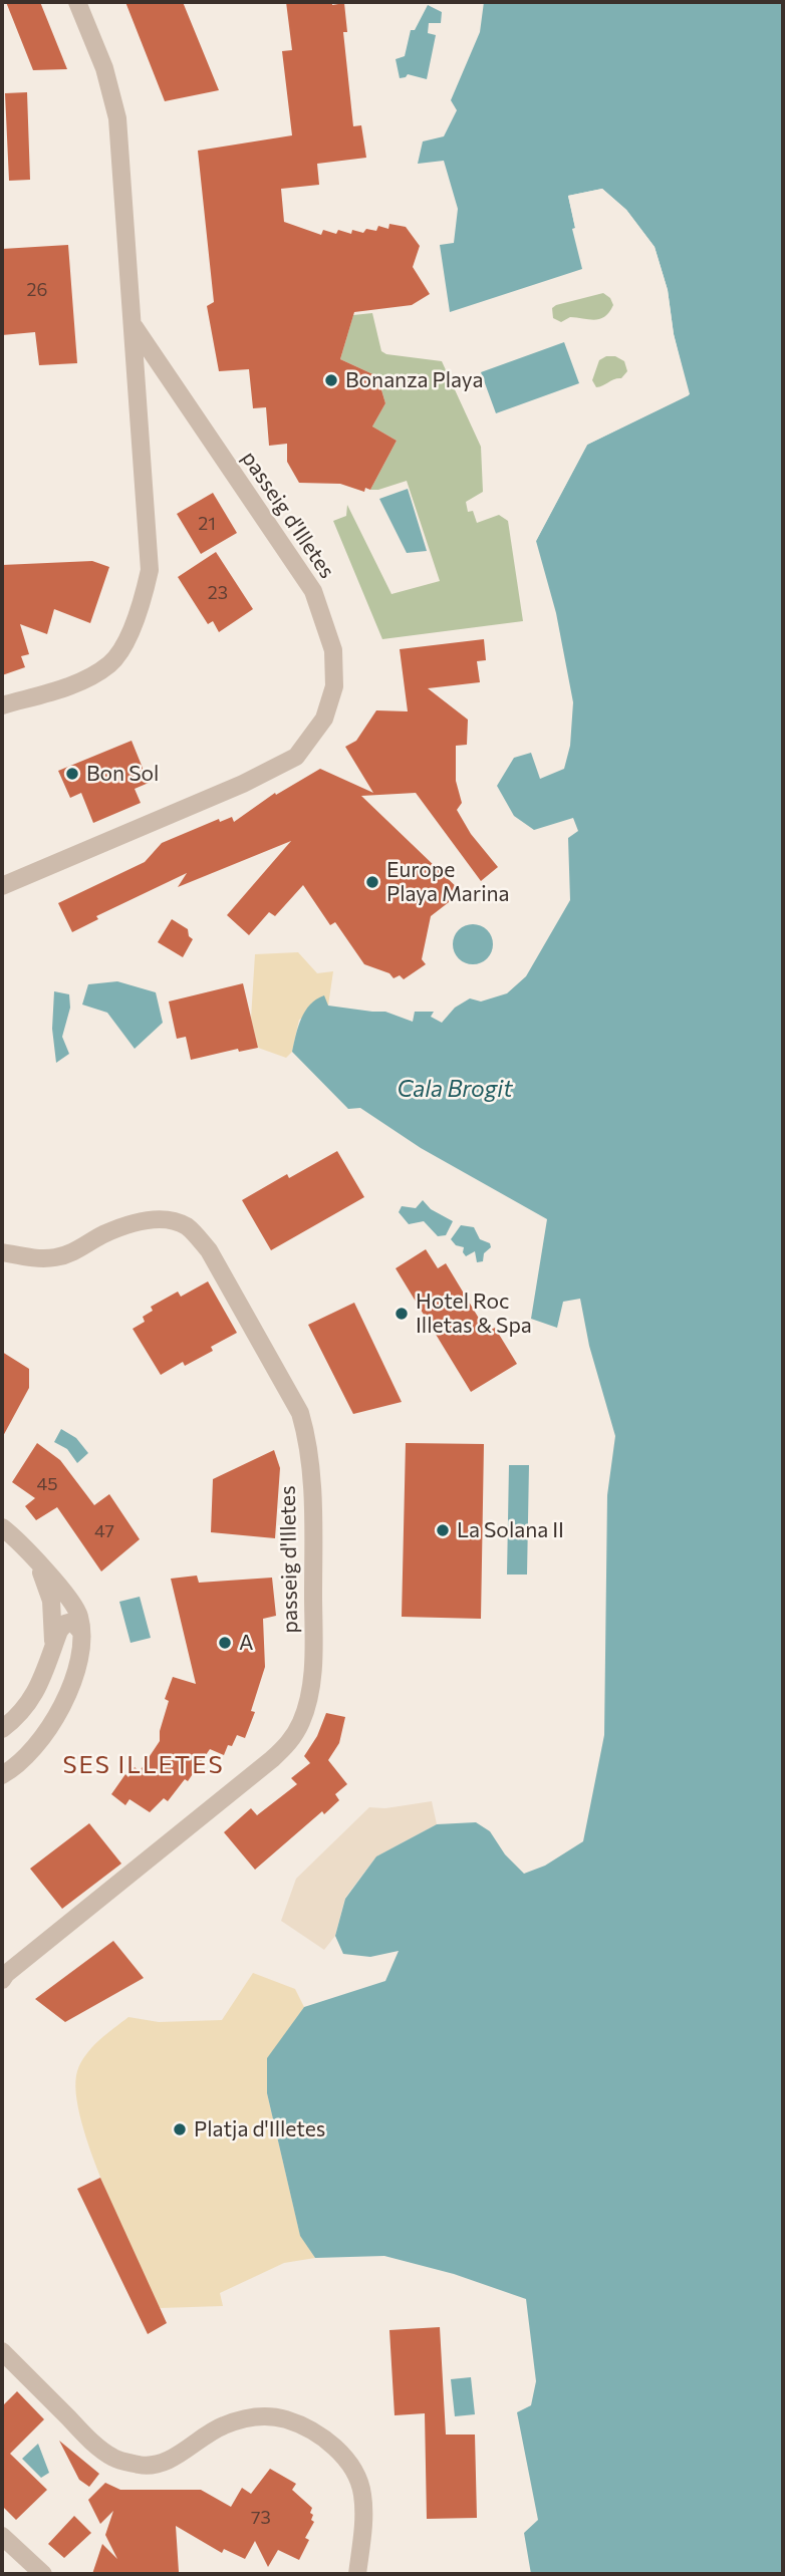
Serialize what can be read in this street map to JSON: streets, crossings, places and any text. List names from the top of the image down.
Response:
{
  "streets": {
    "street": ["passeig d'Illetes"]
  },
  "districts": ["SES ILLETES"],
  "water": ["Cala Brogit"],
  "places": [
    "Bonanza Playa",
    "Bon Sol",
    "Europe Playa Marina",
    "Hotel Roc Illetas & Spa",
    "La Solana II",
    "A",
    "Platja d'Illetes"
  ],
  "house_numbers": [
    "26",
    "21",
    "23",
    "45",
    "47",
    "73"
  ]
}
